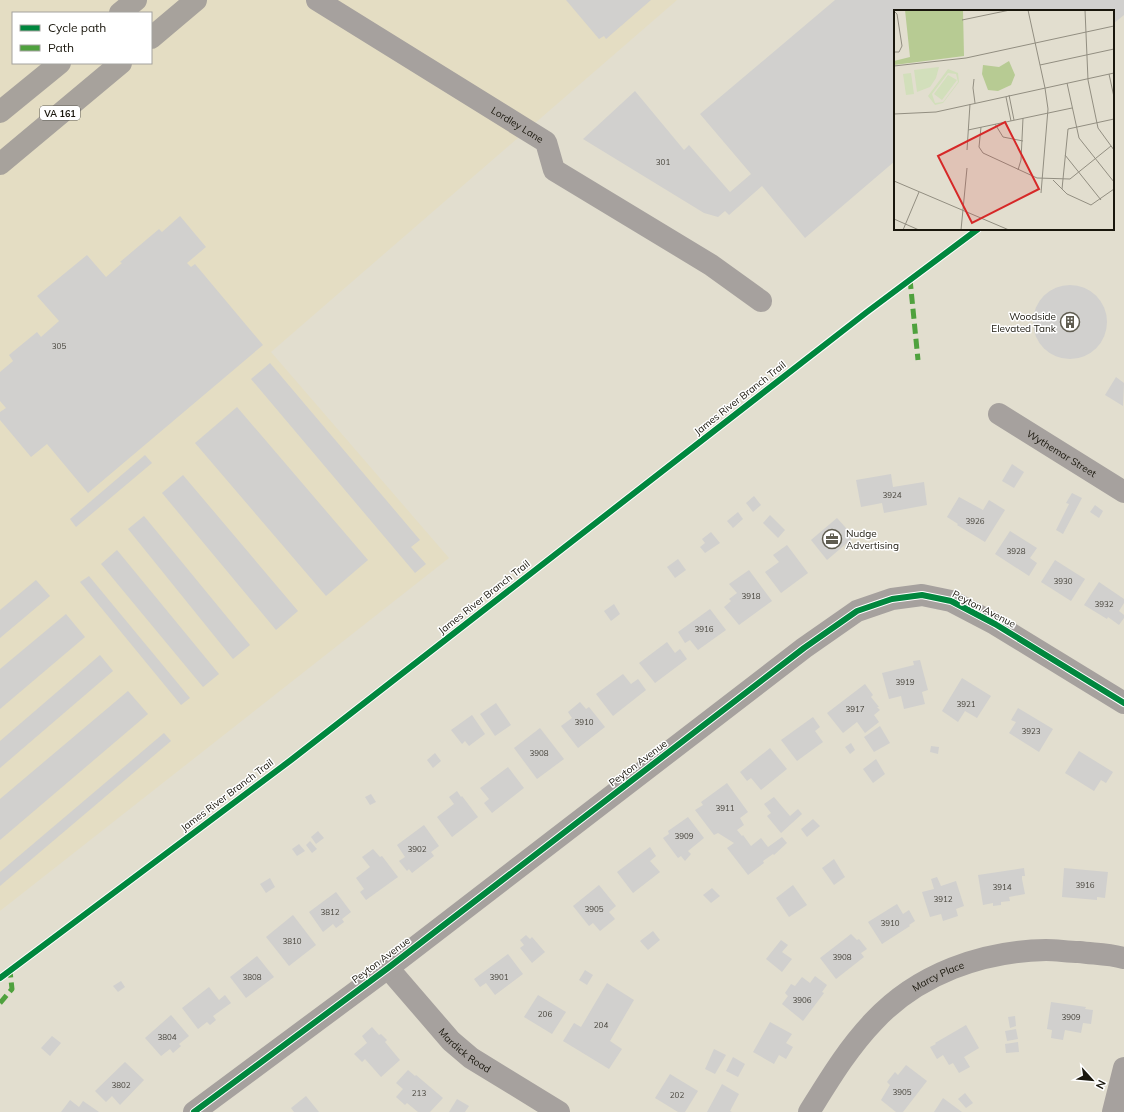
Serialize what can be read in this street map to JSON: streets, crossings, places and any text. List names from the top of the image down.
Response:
{
  "streets": {
    "main road": ["VA 161"],
    "street": [
      "Lordley Lane",
      "Wythemar Street",
      "Peyton Avenue",
      "Marcy Place",
      "Mardick Road"
    ],
    "cycle path": ["James River Branch Trail"]
  },
  "crossings": [
    ["Peyton Avenue", "Mardick Road"]
  ],
  "places": {
    "building": ["Woodside Elevated Tank"],
    "office": ["Nudge Advertising"]
  },
  "house_numbers": [
    "301",
    "305",
    "3924",
    "3926",
    "3928",
    "3930",
    "3918",
    "3932",
    "3916",
    "3919",
    "3921",
    "3917",
    "3910",
    "3923",
    "3908",
    "3911",
    "3909",
    "3902",
    "3916",
    "3914",
    "3912",
    "3905",
    "3812",
    "3910",
    "3810",
    "3908",
    "3808",
    "3901",
    "3906",
    "206",
    "3909",
    "204",
    "3804",
    "3802",
    "3905",
    "213",
    "202"
  ],
  "legend": ["Cycle path", "Path"],
  "north": "bottom right"
}
